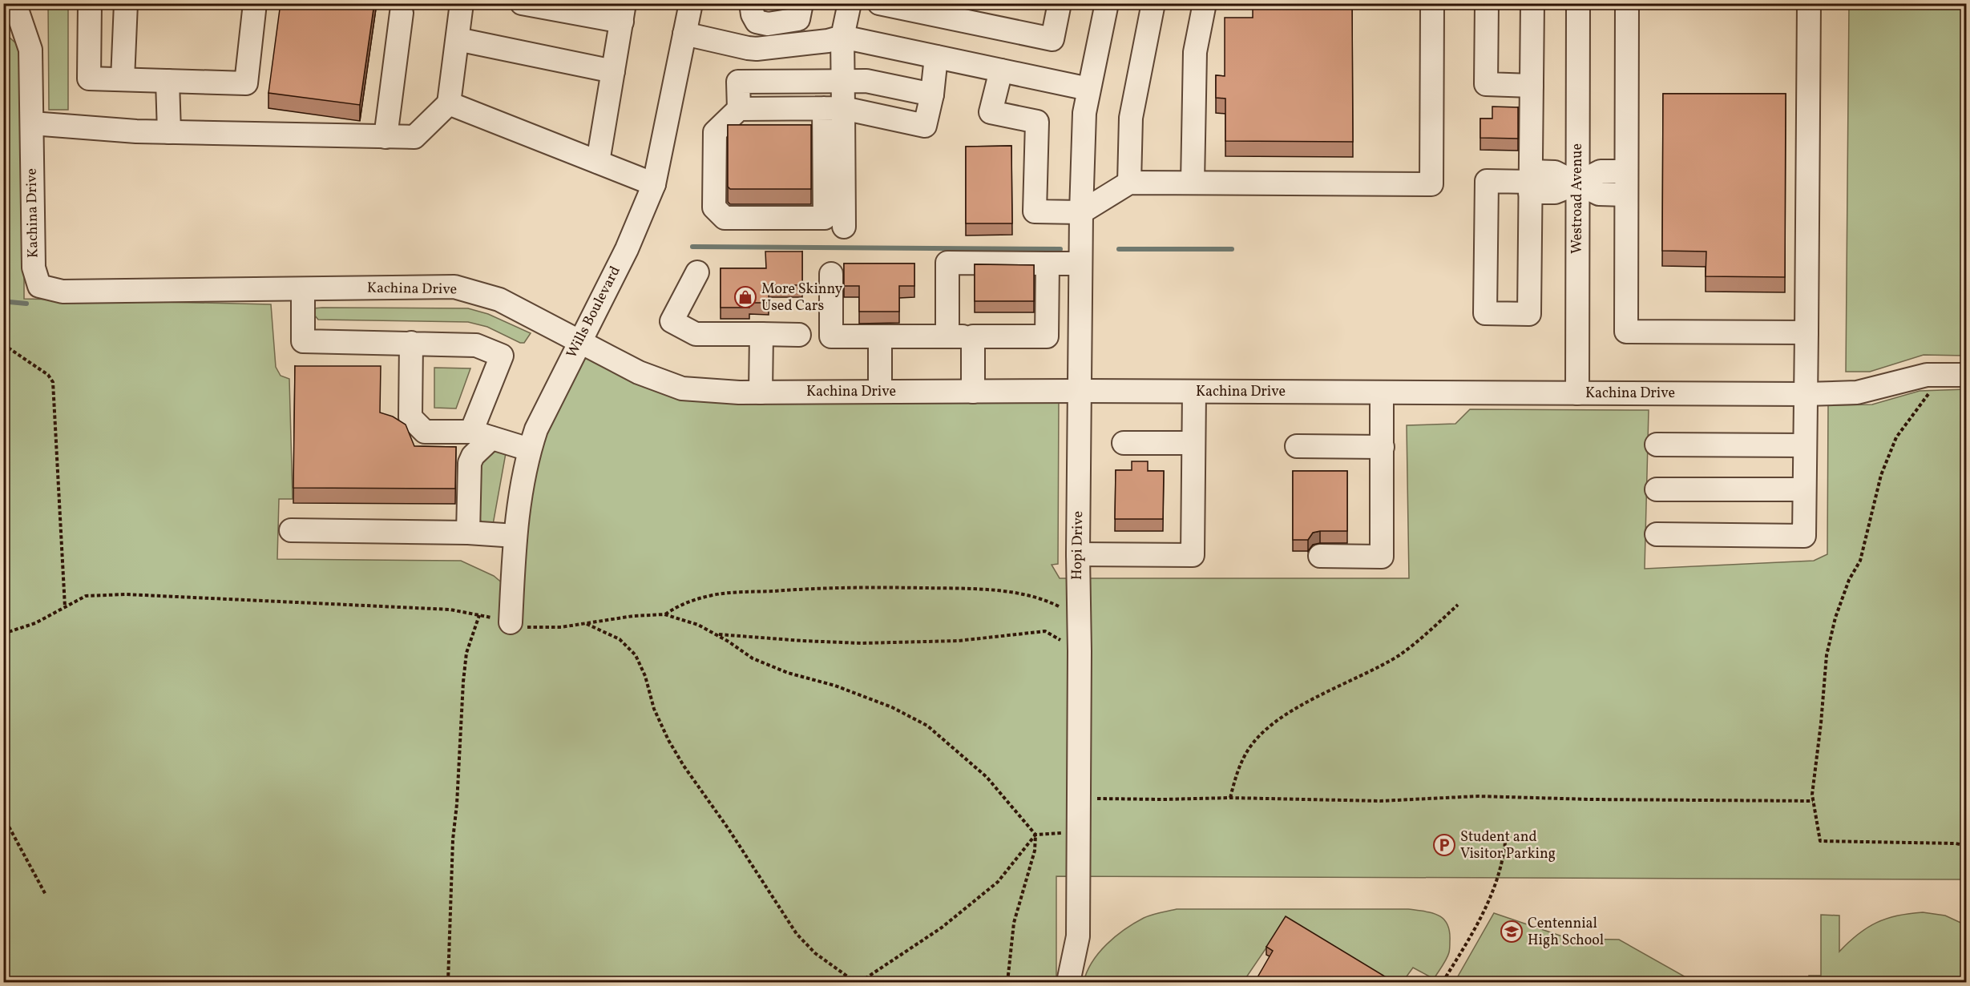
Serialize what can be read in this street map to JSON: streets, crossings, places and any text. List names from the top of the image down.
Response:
{
  "streets": {
    "street": [
      "Westroad Avenue",
      "Kachina Drive",
      "Wills Boulevard",
      "Hopi Drive"
    ]
  },
  "crossings": [
    ["Westroad Avenue", "Kachina Drive"],
    ["Kachina Drive", "Wills Boulevard"],
    ["Kachina Drive", "Hopi Drive"]
  ],
  "places": {
    "shop": ["More Skinny Used Cars"],
    "parking": ["Student and Visitor Parking"],
    "school or university": ["Centennial High School"]
  }
}
